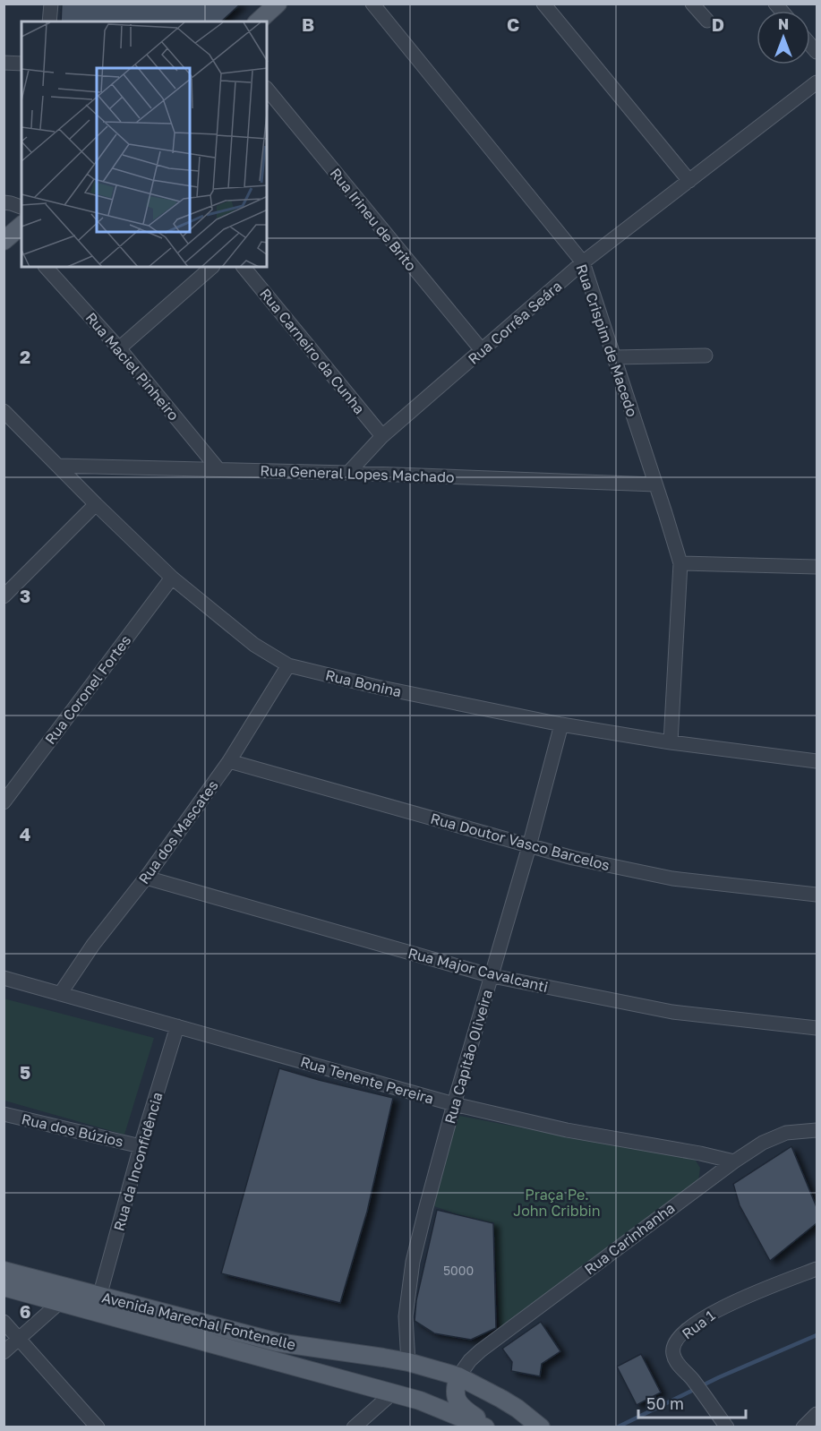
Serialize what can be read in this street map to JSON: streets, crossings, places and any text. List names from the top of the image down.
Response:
{
  "streets": {
    "main road": ["Avenida Marechal Fontenelle"],
    "street": [
      "Rua Irineu de Brito",
      "Rua Corrêa Seára",
      "Rua Crispim de Macedo",
      "Rua Carneiro da Cunha",
      "Rua Maciel Pinheiro",
      "Rua General Lopes Machado",
      "Rua Bonina",
      "Rua Coronel Fortes",
      "Rua dos Mascates",
      "Rua Doutor Vasco Barcelos",
      "Rua Major Cavalcanti",
      "Rua Capitão Oliveira",
      "Rua Tenente Pereira",
      "Rua dos Búzios",
      "Rua da Inconfidência",
      "Rua Carinhanha",
      "Rua 1"
    ]
  },
  "crossings": [
    ["Rua Irineu de Brito", "Rua Corrêa Seára"],
    ["Rua Corrêa Seára", "Rua Crispim de Macedo"],
    ["Rua Corrêa Seára", "Rua Carneiro da Cunha"],
    ["Rua Corrêa Seára", "Rua General Lopes Machado"],
    ["Rua Crispim de Macedo", "Rua General Lopes Machado"],
    ["Rua Crispim de Macedo", "Rua Bonina"],
    ["Rua Maciel Pinheiro", "Rua General Lopes Machado"],
    ["Rua General Lopes Machado", "Rua Bonina"],
    ["Rua Bonina", "Rua Coronel Fortes"],
    ["Rua Bonina", "Rua dos Mascates"],
    ["Rua Bonina", "Rua Capitão Oliveira"],
    ["Rua dos Mascates", "Rua Doutor Vasco Barcelos"],
    ["Rua dos Mascates", "Rua Major Cavalcanti"],
    ["Rua dos Mascates", "Rua Tenente Pereira"],
    ["Rua Doutor Vasco Barcelos", "Rua Capitão Oliveira"],
    ["Rua Major Cavalcanti", "Rua Capitão Oliveira"],
    ["Rua Capitão Oliveira", "Rua Tenente Pereira"],
    ["Rua Capitão Oliveira", "Avenida Marechal Fontenelle"],
    ["Rua Tenente Pereira", "Rua da Inconfidência"],
    ["Rua Tenente Pereira", "Rua Carinhanha"],
    ["Rua dos Búzios", "Rua da Inconfidência"],
    ["Rua da Inconfidência", "Avenida Marechal Fontenelle"],
    ["Rua Carinhanha", "Avenida Marechal Fontenelle"]
  ],
  "parks": ["Praça Pe. John Cribbin"],
  "house_numbers": ["5000"],
  "scale_bar": "50 m",
  "north": "top",
  "grid": {
    "columns": ["B", "C", "D"],
    "rows": [
      "2",
      "3",
      "4",
      "5",
      "6"
    ]
  }
}
